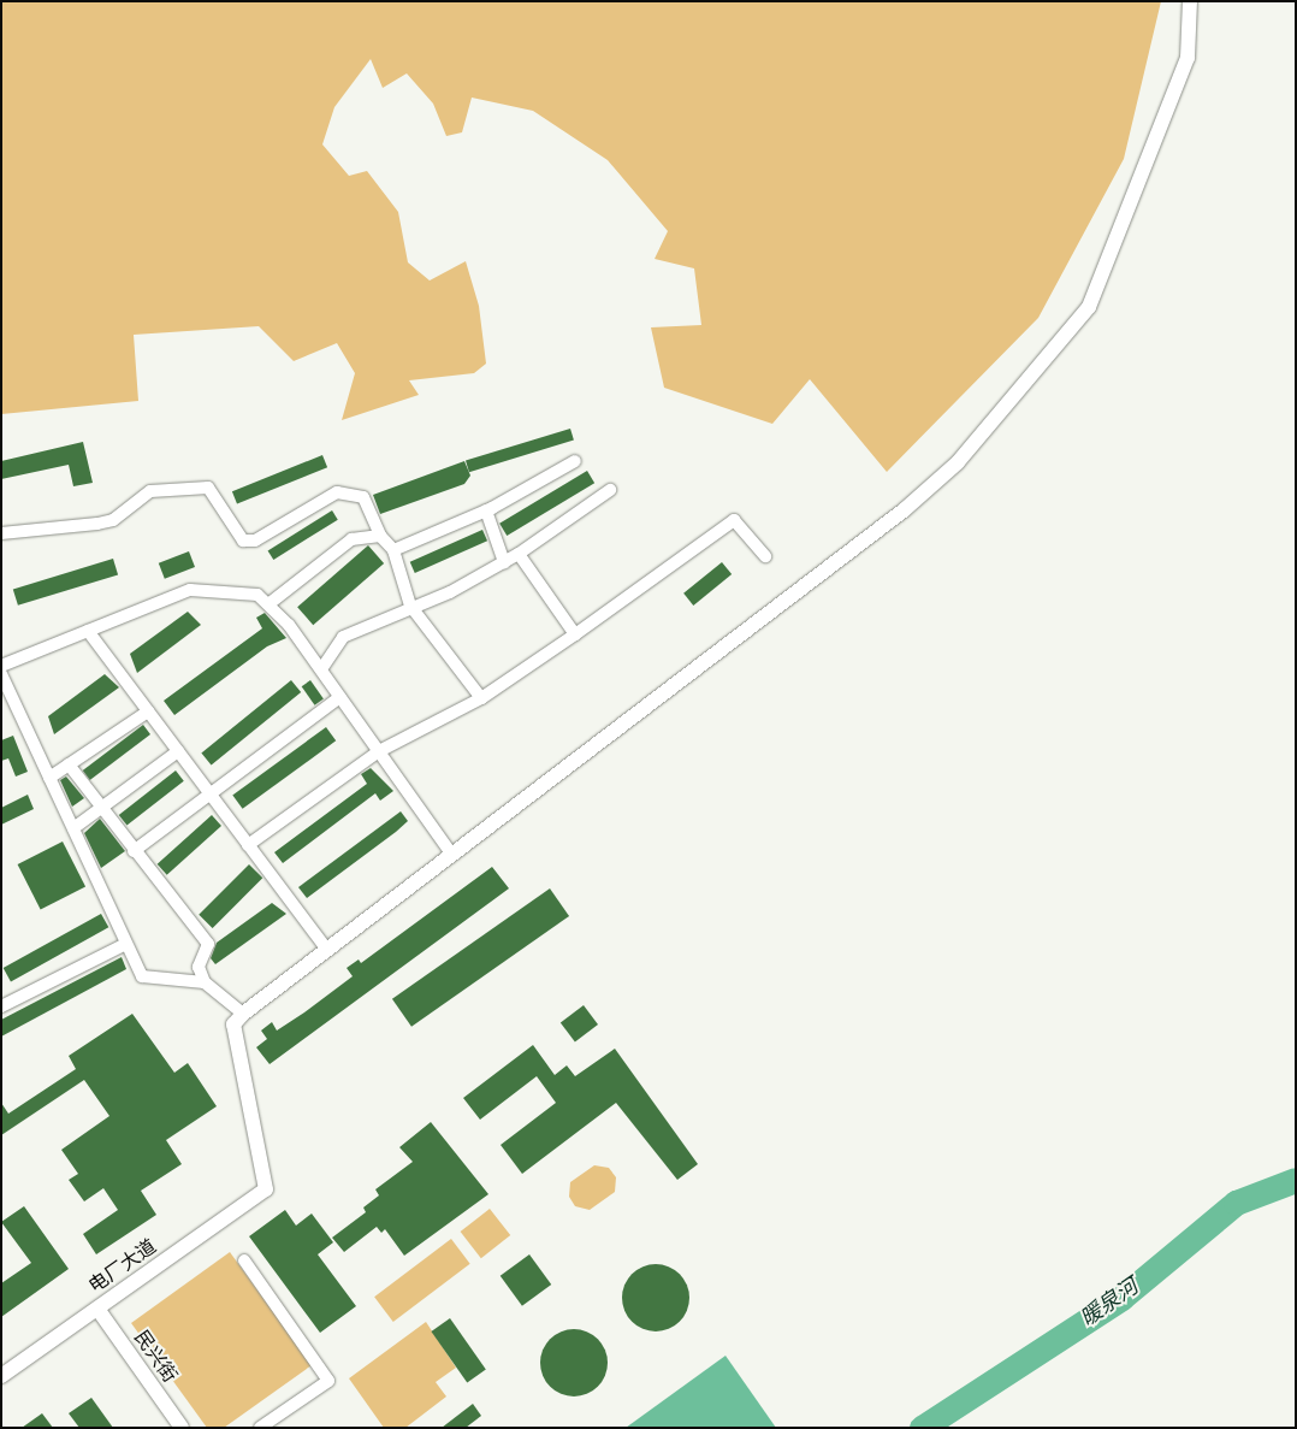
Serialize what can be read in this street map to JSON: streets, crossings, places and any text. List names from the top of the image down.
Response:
{
  "streets": {
    "street": ["电厂大道", "民兴街"]
  },
  "crossings": [
    ["电厂大道", "民兴街"]
  ],
  "water": ["暖泉河"]
}
